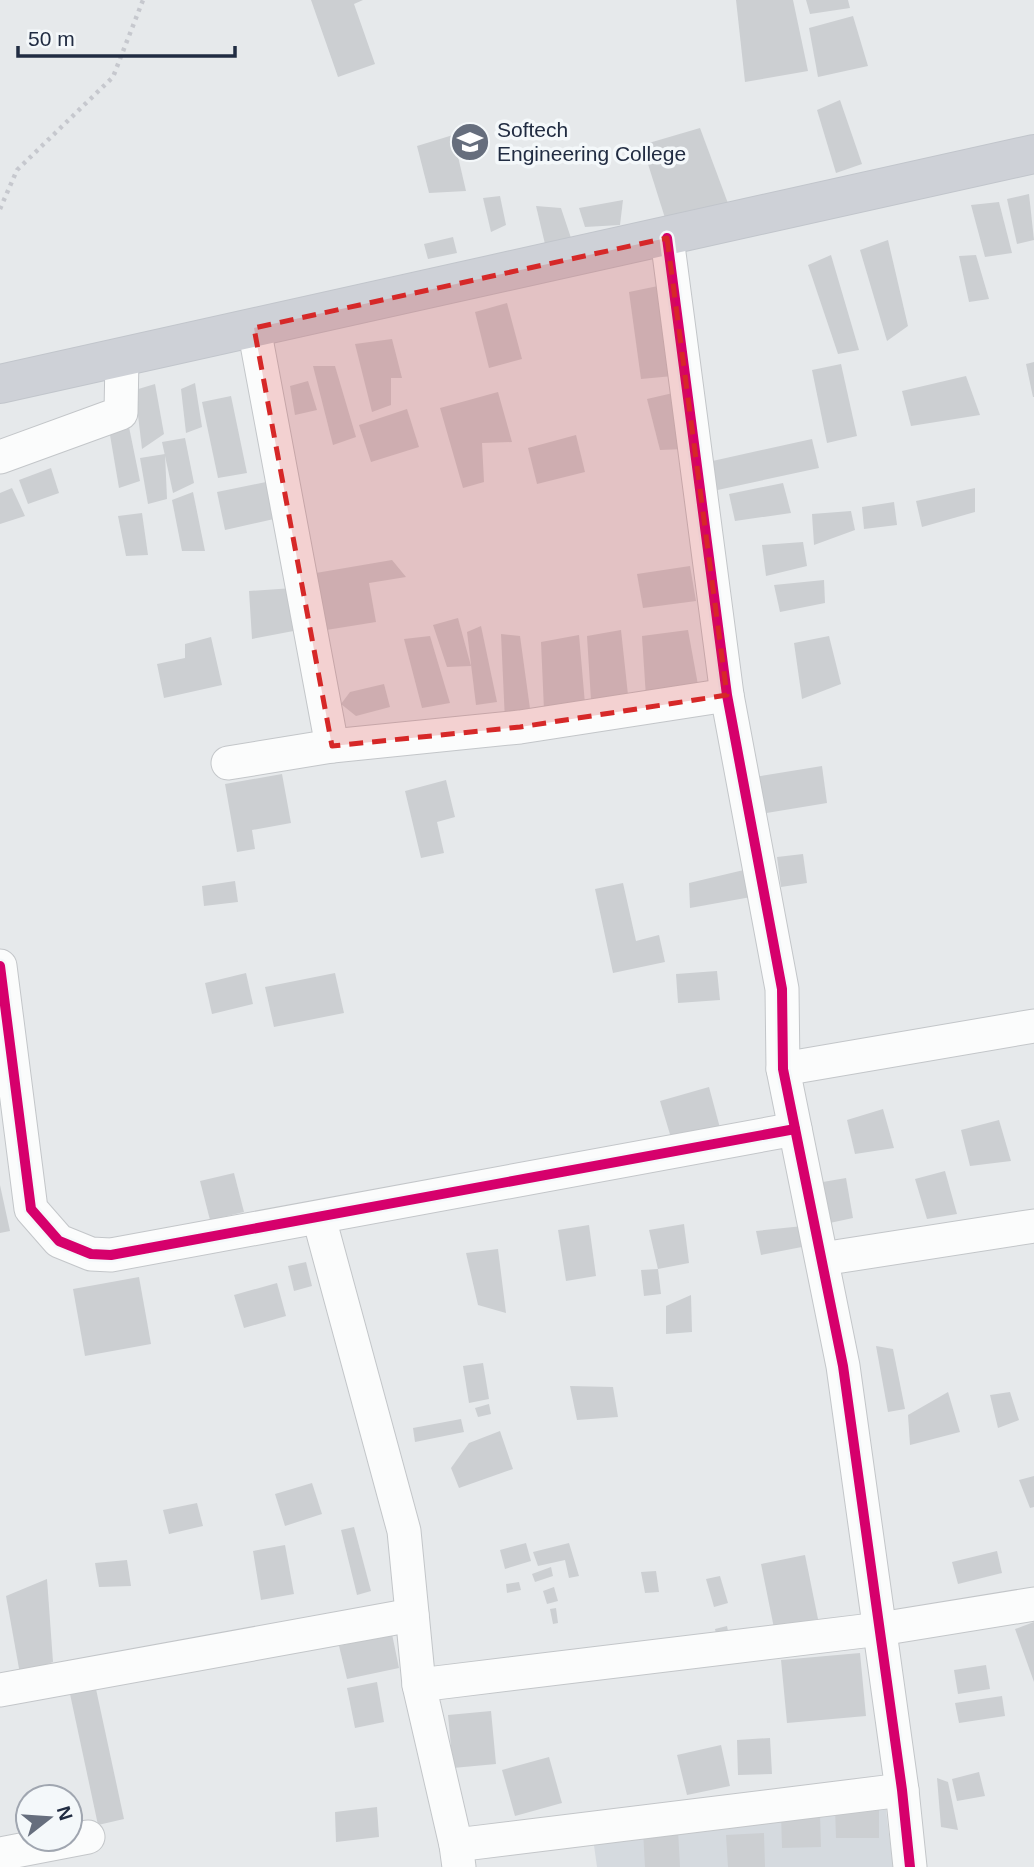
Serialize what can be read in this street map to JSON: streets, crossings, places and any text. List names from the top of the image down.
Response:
{
  "places": {
    "school or university": ["Softech Engineering College"]
  },
  "scale_bar": "50 m",
  "north": "right"
}
